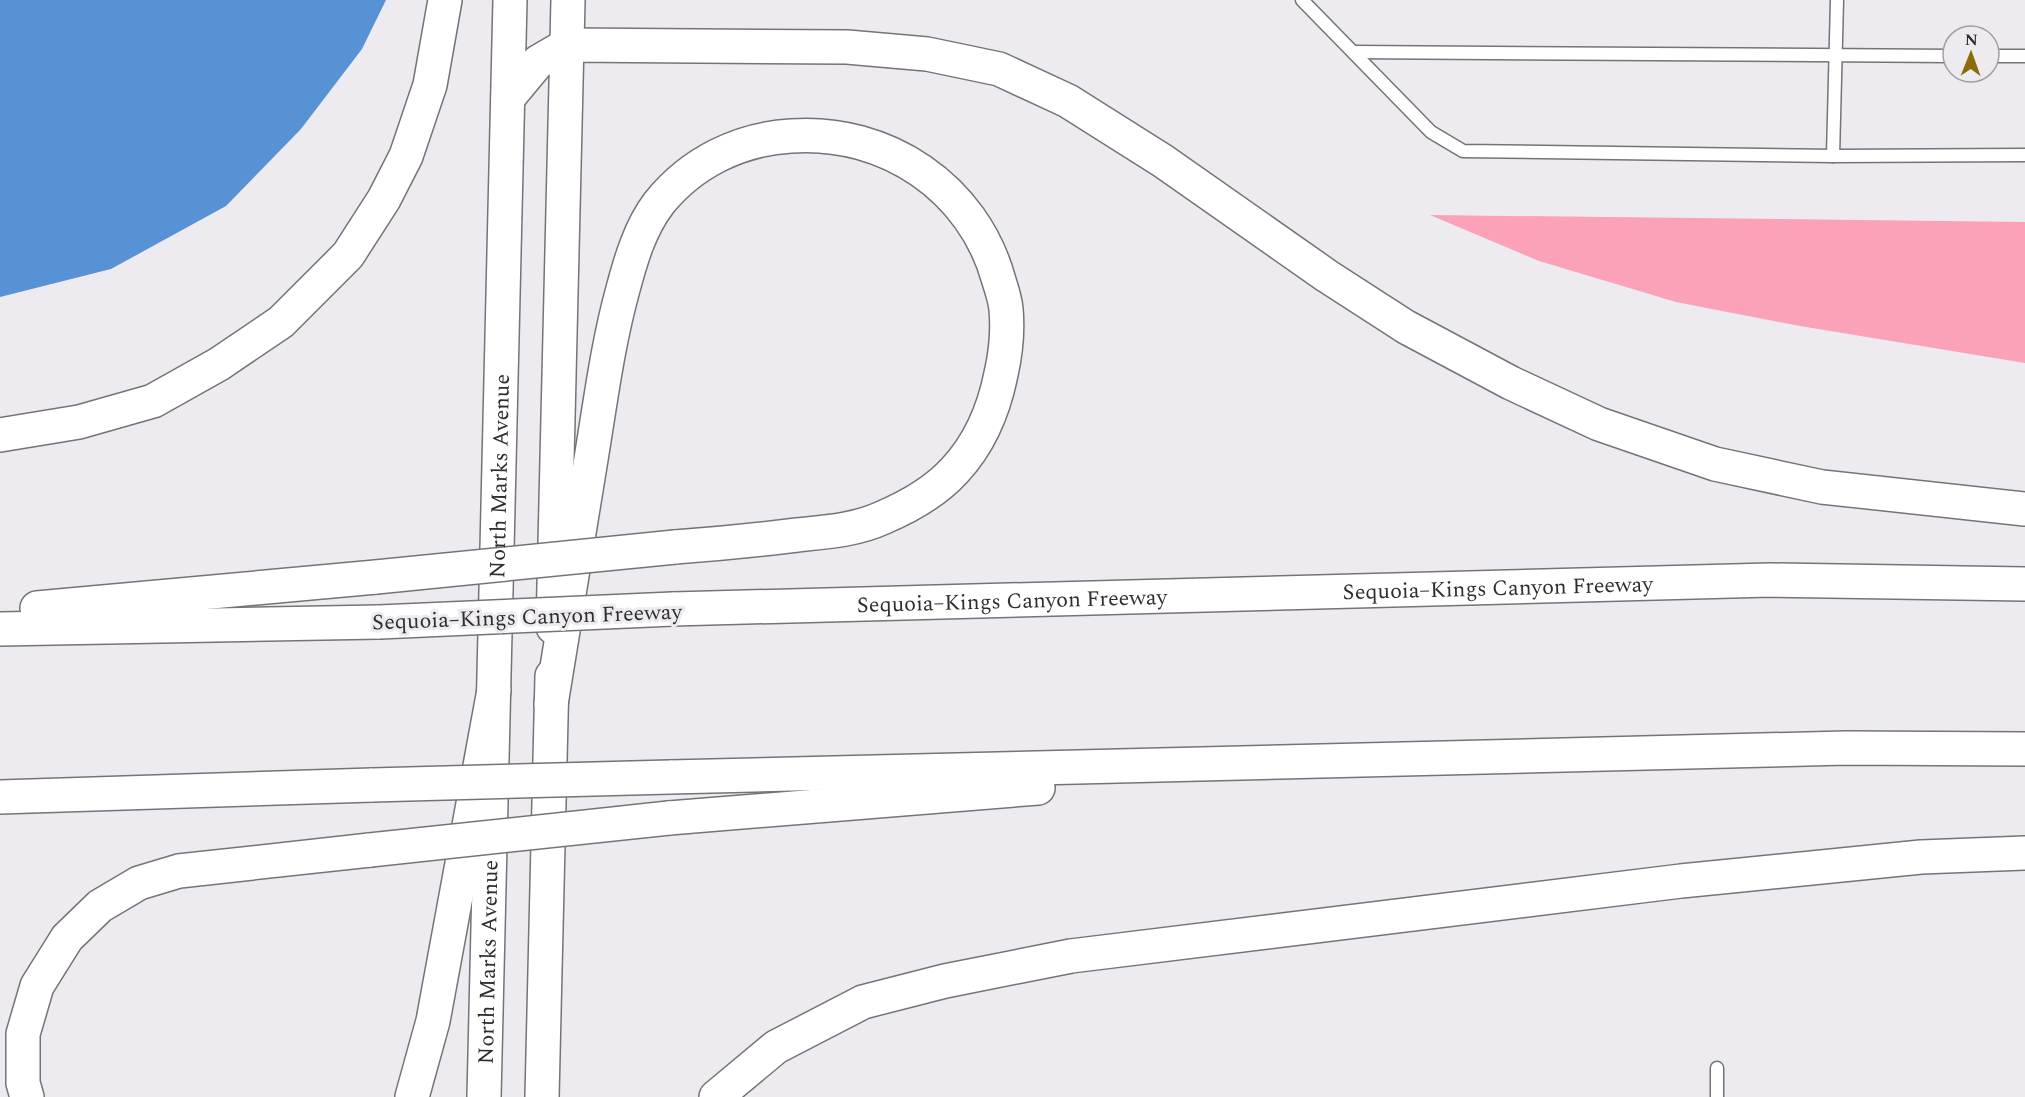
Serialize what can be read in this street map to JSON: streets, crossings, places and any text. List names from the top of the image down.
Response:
{
  "streets": {
    "main road": ["North Marks Avenue", "Sequoia–Kings Canyon Freeway"]
  },
  "north": "top"
}
